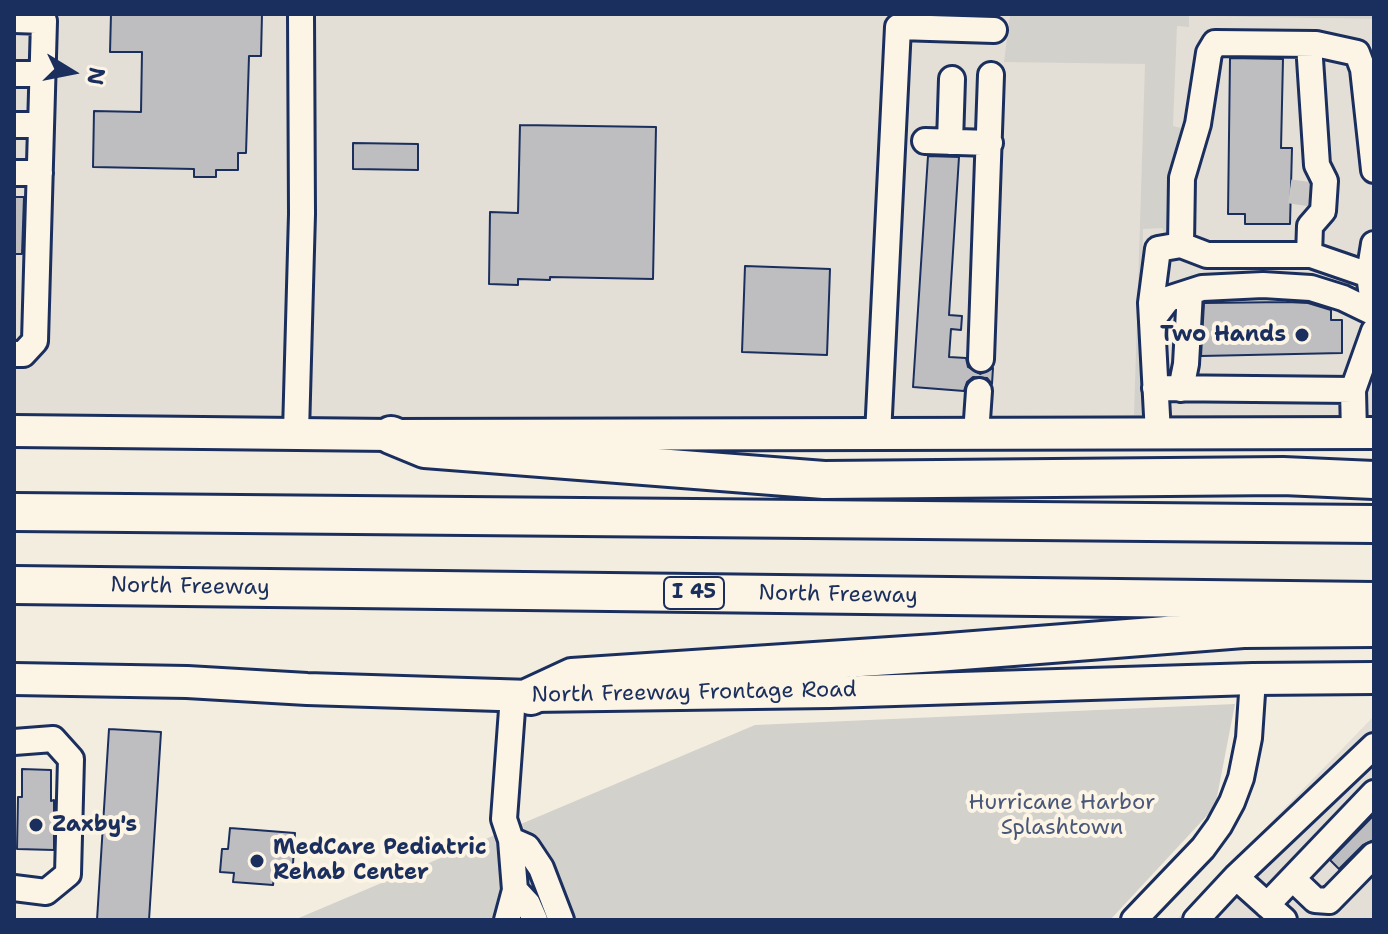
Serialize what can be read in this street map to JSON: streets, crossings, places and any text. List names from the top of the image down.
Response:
{
  "streets": {
    "highway": ["North Freeway", "I 45"],
    "main road": ["North Freeway Frontage Road"]
  },
  "parks": ["Hurricane Harbor Splashtown"],
  "places": ["Two Hands", "Zaxby's", "MedCare Pediatric Rehab Center"],
  "north": "right"
}
